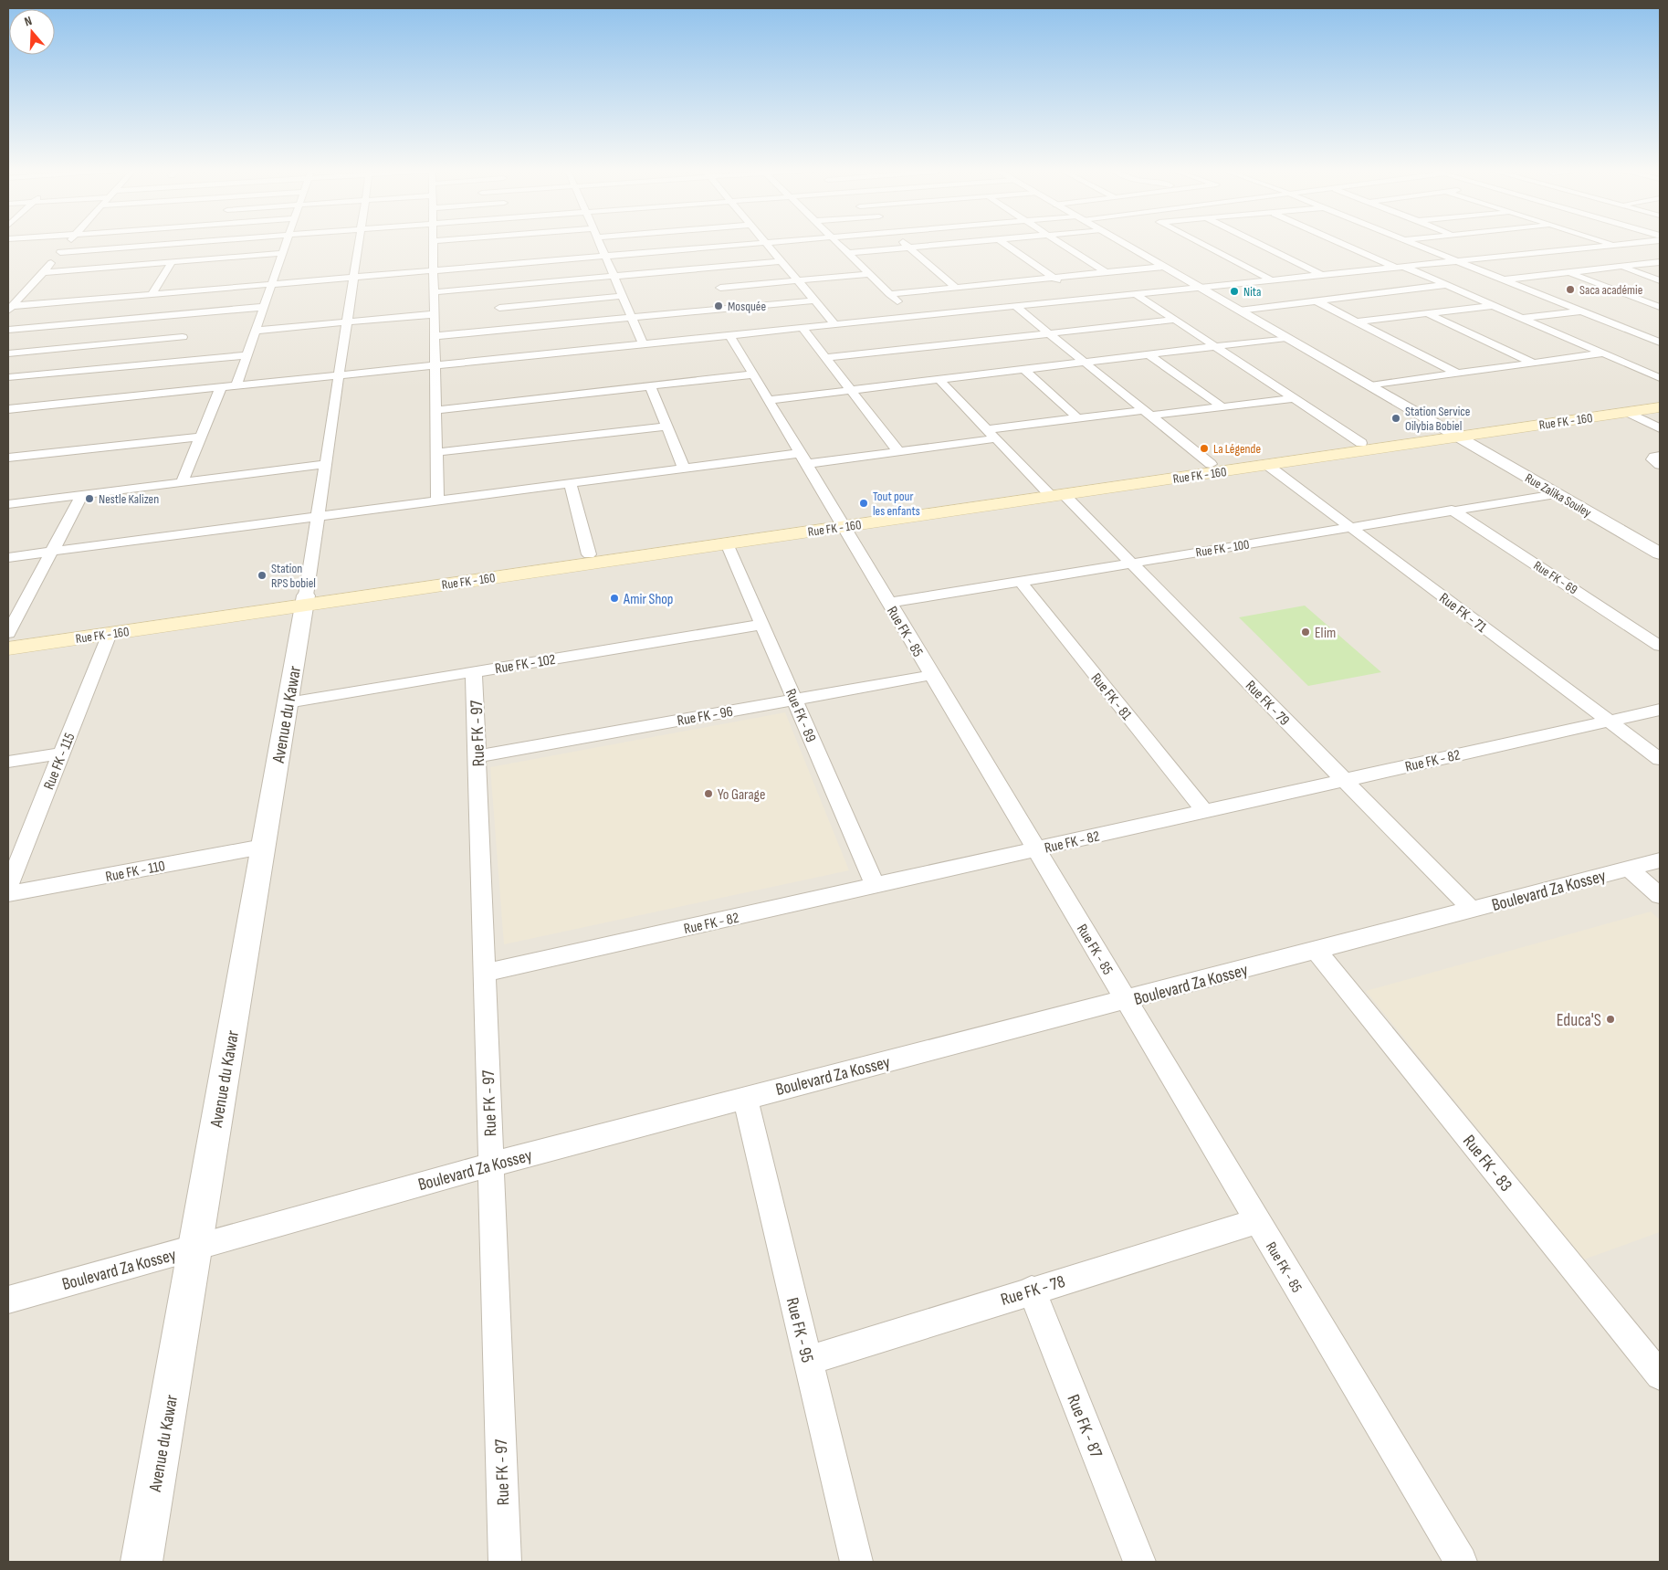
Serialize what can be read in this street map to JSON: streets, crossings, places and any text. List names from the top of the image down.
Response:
{
  "streets": {
    "main road": ["Rue FK - 160"],
    "street": [
      "Rue Zalika Souley",
      "Rue FK - 100",
      "Rue FK - 69",
      "Rue FK - 71",
      "Rue FK - 85",
      "Rue FK - 102",
      "Rue FK - 81",
      "Rue FK - 79",
      "Avenue du Kawar",
      "Rue FK - 96",
      "Rue FK - 89",
      "Rue FK - 97",
      "Rue FK - 82",
      "Rue FK - 115",
      "Rue FK - 110",
      "Boulevard Za Kossey",
      "Rue FK - 83",
      "Rue FK - 78",
      "Rue FK - 95",
      "Rue FK - 87"
    ]
  },
  "crossings": [
    ["Rue FK - 160", "Rue Zalika Souley"],
    ["Rue FK - 160", "Rue FK - 71"],
    ["Rue FK - 160", "Rue FK - 85"],
    ["Rue FK - 160", "Rue FK - 79"],
    ["Rue FK - 160", "Avenue du Kawar"],
    ["Rue FK - 160", "Rue FK - 89"],
    ["Rue FK - 160", "Rue FK - 115"],
    ["Rue Zalika Souley", "Rue FK - 100"],
    ["Rue FK - 100", "Rue FK - 69"],
    ["Rue FK - 100", "Rue FK - 71"],
    ["Rue FK - 100", "Rue FK - 85"],
    ["Rue FK - 100", "Rue FK - 81"],
    ["Rue FK - 100", "Rue FK - 79"],
    ["Rue FK - 71", "Rue FK - 82"],
    ["Rue FK - 85", "Rue FK - 96"],
    ["Rue FK - 85", "Rue FK - 82"],
    ["Rue FK - 85", "Boulevard Za Kossey"],
    ["Rue FK - 85", "Rue FK - 78"],
    ["Rue FK - 102", "Avenue du Kawar"],
    ["Rue FK - 102", "Rue FK - 89"],
    ["Rue FK - 102", "Rue FK - 97"],
    ["Rue FK - 81", "Rue FK - 82"],
    ["Rue FK - 79", "Rue FK - 82"],
    ["Rue FK - 79", "Boulevard Za Kossey"],
    ["Avenue du Kawar", "Rue FK - 110"],
    ["Avenue du Kawar", "Boulevard Za Kossey"],
    ["Rue FK - 96", "Rue FK - 89"],
    ["Rue FK - 96", "Rue FK - 97"],
    ["Rue FK - 89", "Rue FK - 82"],
    ["Rue FK - 97", "Rue FK - 82"],
    ["Rue FK - 97", "Boulevard Za Kossey"],
    ["Boulevard Za Kossey", "Rue FK - 83"],
    ["Boulevard Za Kossey", "Rue FK - 95"],
    ["Rue FK - 78", "Rue FK - 95"],
    ["Rue FK - 78", "Rue FK - 87"]
  ],
  "places": [
    "Saca académie",
    "Nita",
    "Mosquée",
    "Station Service Oilybia Bobiel",
    "La Légende",
    "Nestle Kalizen",
    "Tout pour les enfants",
    "Station RPS bobiel",
    "Amir Shop",
    "Elim",
    "Yo Garage",
    "Educa'S"
  ],
  "north": "top"
}
